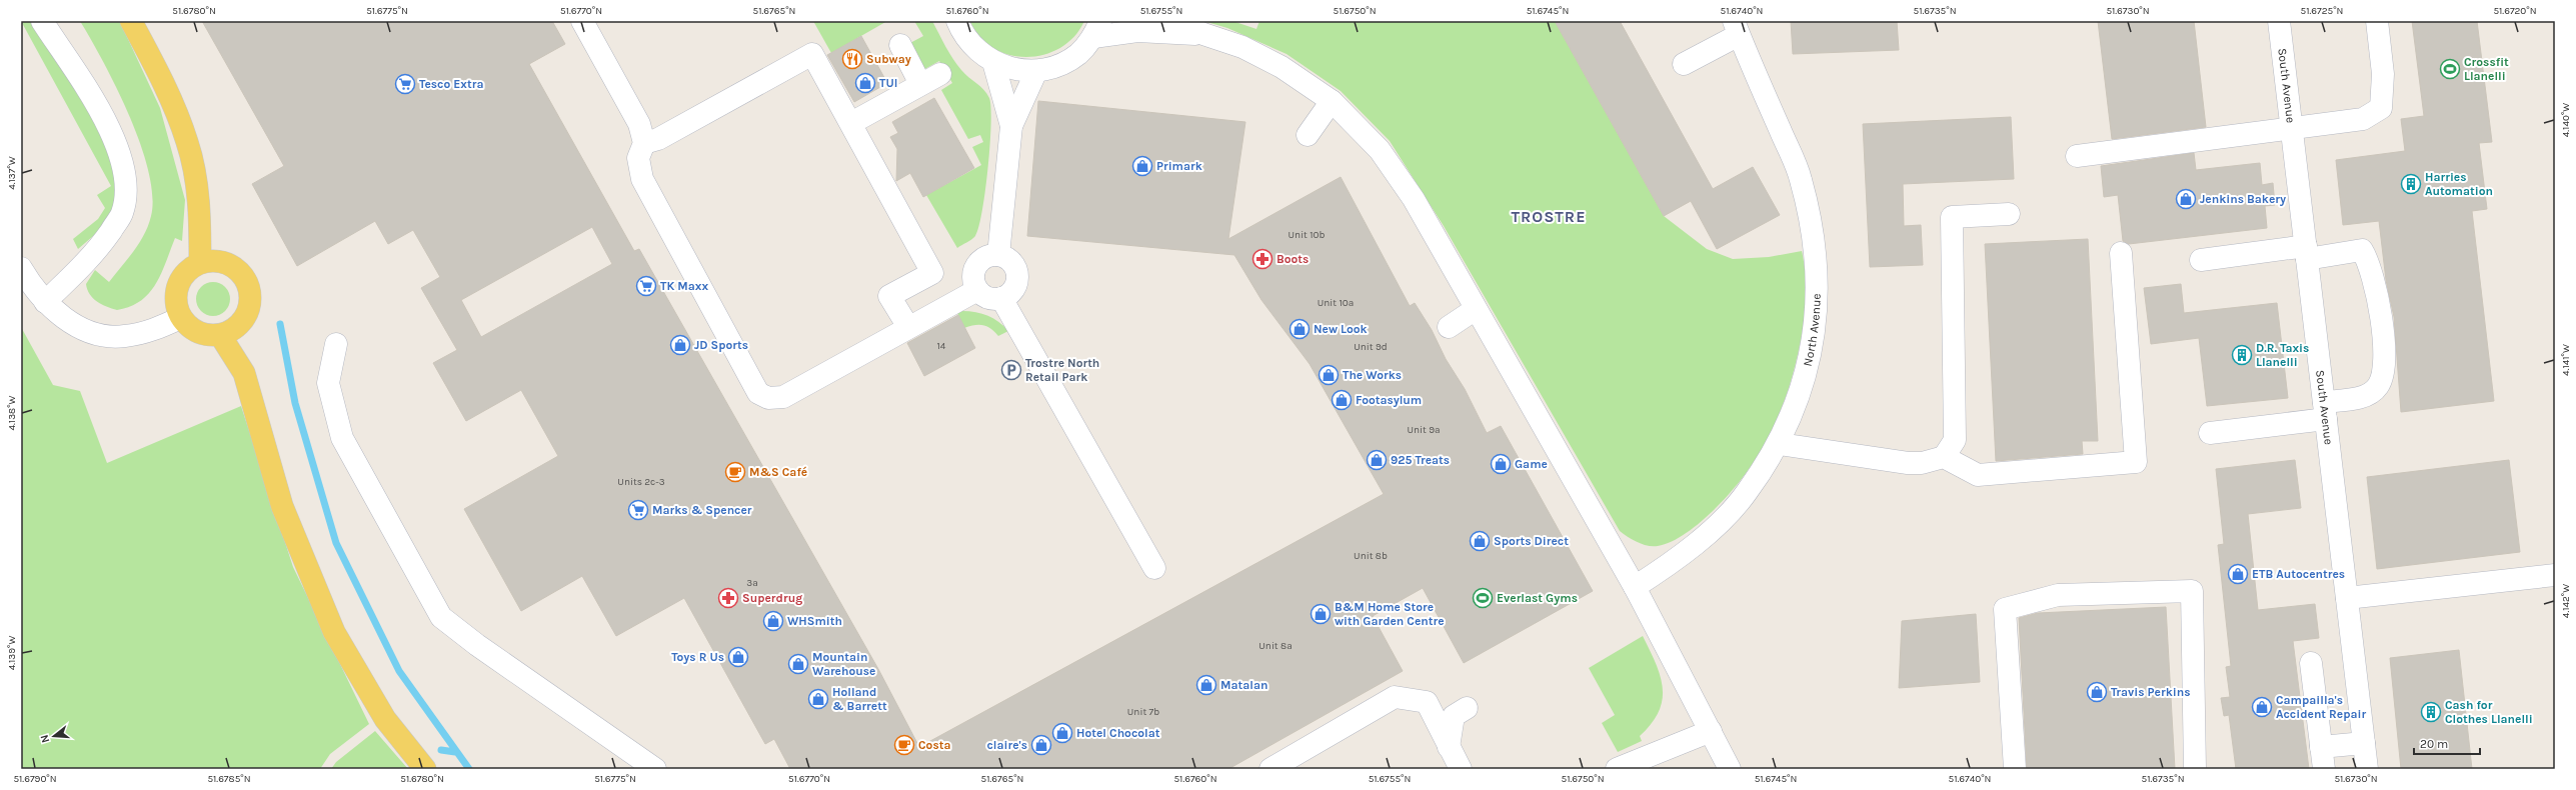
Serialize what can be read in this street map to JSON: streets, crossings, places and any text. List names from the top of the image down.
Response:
{
  "streets": {
    "street": ["South Avenue", "North Avenue"]
  },
  "districts": ["TROSTRE"],
  "places": {
    "restaurant": ["Subway"],
    "sports": ["Crossfit Llanelli", "Everlast Gyms"],
    "shop": [
      "TUI",
      "Primark",
      "Jenkins Bakery",
      "New Look",
      "JD Sports",
      "The Works",
      "Footasylum",
      "925 Treats",
      "Game",
      "Sports Direct",
      "ETB Autocentres",
      "B&M Home Store with Garden Centre",
      "WHSmith",
      "Toys R Us",
      "Mountain Warehouse",
      "Matalan",
      "Travis Perkins",
      "Holland & Barrett",
      "Campailla's Accident Repair",
      "Hotel Chocolat",
      "claire's"
    ],
    "supermarket": ["Tesco Extra", "TK Maxx", "Marks & Spencer"],
    "building": ["Harries Automation", "D.R. Taxis Llanelli", "Cash for Clothes Llanelli"],
    "pharmacy": ["Boots", "Superdrug"],
    "parking": ["Trostre North Retail Park"],
    "cafe": ["M&S Café", "Costa"]
  },
  "house_numbers": [
    "Unit 10b",
    "Unit 10a",
    "14",
    "Unit 9d",
    "Unit 9a",
    "Units 2c-3",
    "Unit 8b",
    "3a",
    "Unit 8a",
    "Unit 7b"
  ],
  "scale_bar": "20 m",
  "north": "left",
  "coordinates": [
    "51.6780°N",
    "51.6775°N",
    "51.6770°N",
    "51.6765°N",
    "51.6760°N",
    "51.6755°N",
    "51.6750°N",
    "51.6745°N",
    "51.6740°N",
    "51.6735°N",
    "51.6730°N",
    "51.6725°N",
    "51.6720°N",
    "4.140°W",
    "4.137°W",
    "4.141°W",
    "4.138°W",
    "4.142°W",
    "4.139°W",
    "51.6790°N",
    "51.6785°N"
  ]
}
